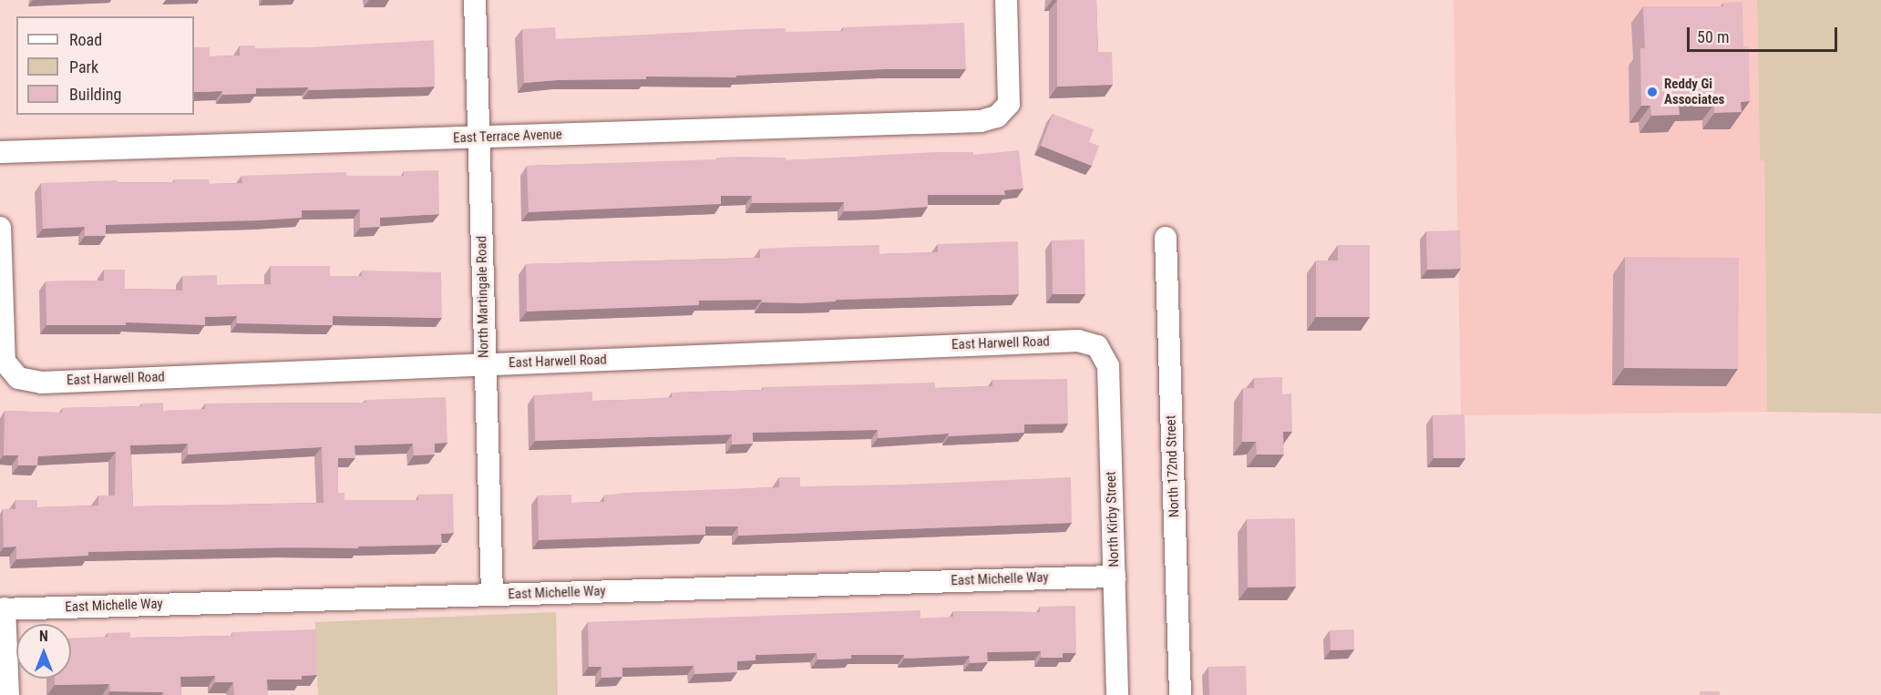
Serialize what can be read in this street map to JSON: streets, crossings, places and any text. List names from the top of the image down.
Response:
{
  "streets": {
    "street": [
      "East Terrace Avenue",
      "North Martingale Road",
      "East Harwell Road",
      "North 172nd Street",
      "North Kirby Street",
      "East Michelle Way"
    ]
  },
  "crossings": [
    ["East Terrace Avenue", "North Martingale Road"],
    ["North Martingale Road", "East Harwell Road"],
    ["North Martingale Road", "East Michelle Way"],
    ["East Harwell Road", "North Kirby Street"],
    ["North Kirby Street", "East Michelle Way"]
  ],
  "places": ["Reddy Gi Associates"],
  "legend": ["Road", "Park", "Building"],
  "scale_bar": "50 m",
  "north": "top"
}
